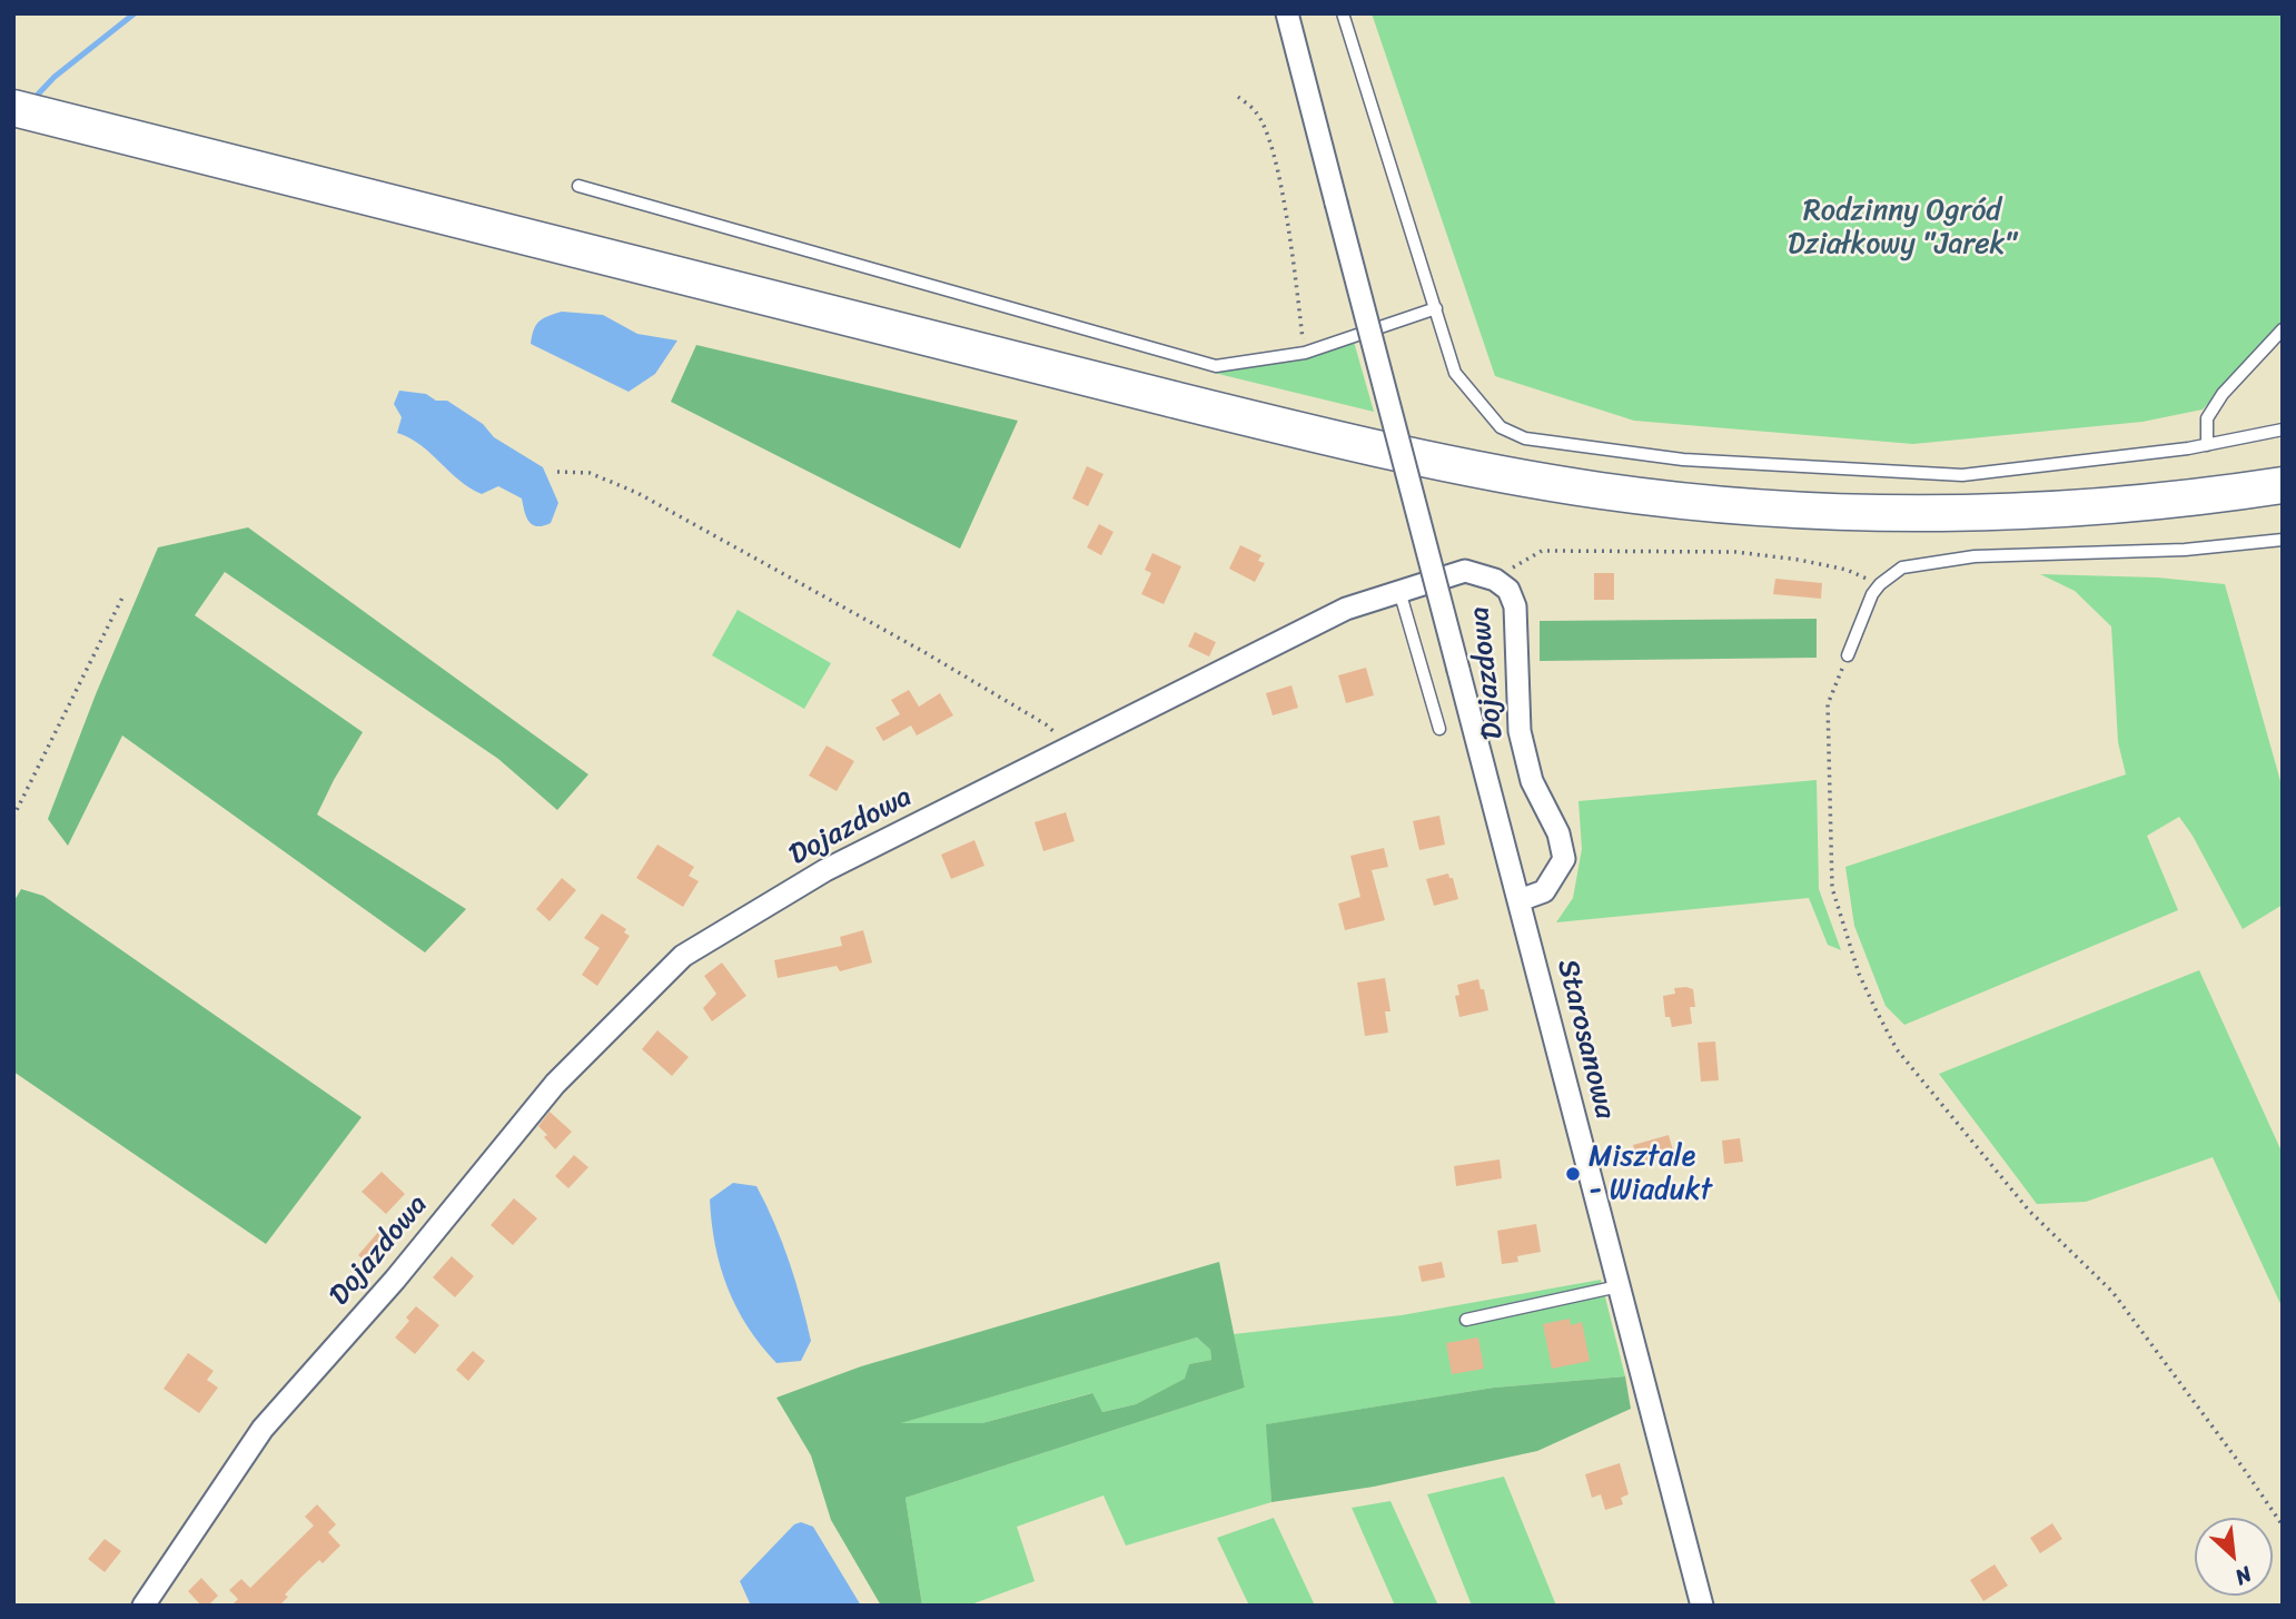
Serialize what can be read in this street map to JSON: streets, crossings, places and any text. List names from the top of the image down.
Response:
{
  "streets": {
    "street": ["Dojazdowa", "Starosanowa"]
  },
  "crossings": [
    ["Dojazdowa", "Starosanowa"]
  ],
  "parks": ["Rodzinny Ogród Działkowy \"Jarek\""],
  "places": ["Misztale - Wiadukt"],
  "north": "bottom right"
}
